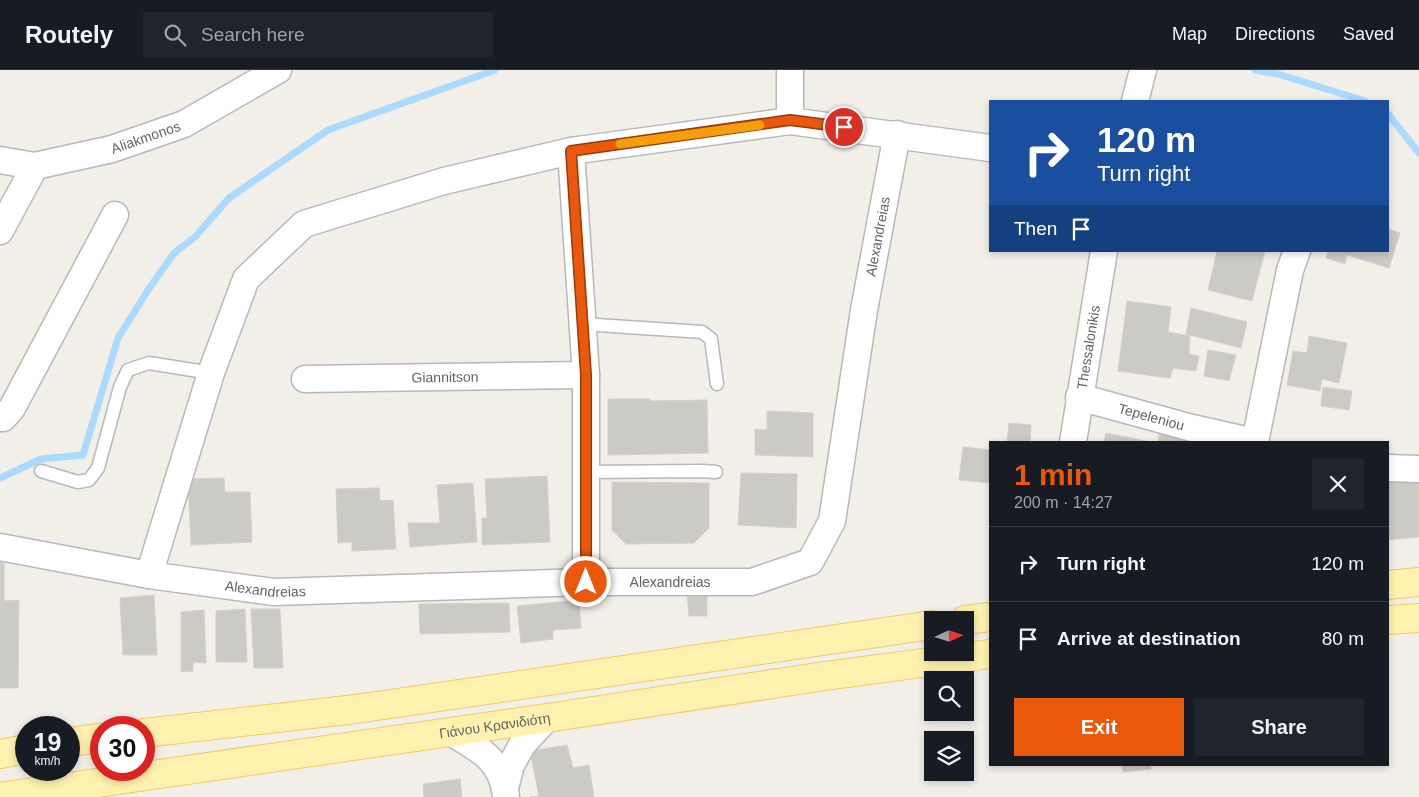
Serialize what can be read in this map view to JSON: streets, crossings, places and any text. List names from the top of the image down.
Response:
{
  "streets": {
    "main road": ["Γιάνου Κρανιδιότη"],
    "street": [
      "Aliakmonos",
      "Alexandreias",
      "Thessalonikis",
      "Giannitson",
      "Tepeleniou"
    ]
  },
  "crossings": [
    ["Thessalonikis", "Tepeleniou"]
  ],
  "north": "right",
  "page": {
    "header": "Routely",
    "search": "Search here",
    "nav": ["Map", "Directions", "Saved"],
    "turn": ["120 m", "Turn right"],
    "then": "Then",
    "heading": ["1 min", "200 m · 14:27"],
    "list": [
      {
        "name": "Turn right",
        "value": "120 m"
      },
      {
        "name": "Arrive at destination",
        "value": "80 m"
      }
    ],
    "buttons": ["Exit", "Share"],
    "speed": "19 km/h",
    "limit": "30"
  }
}
